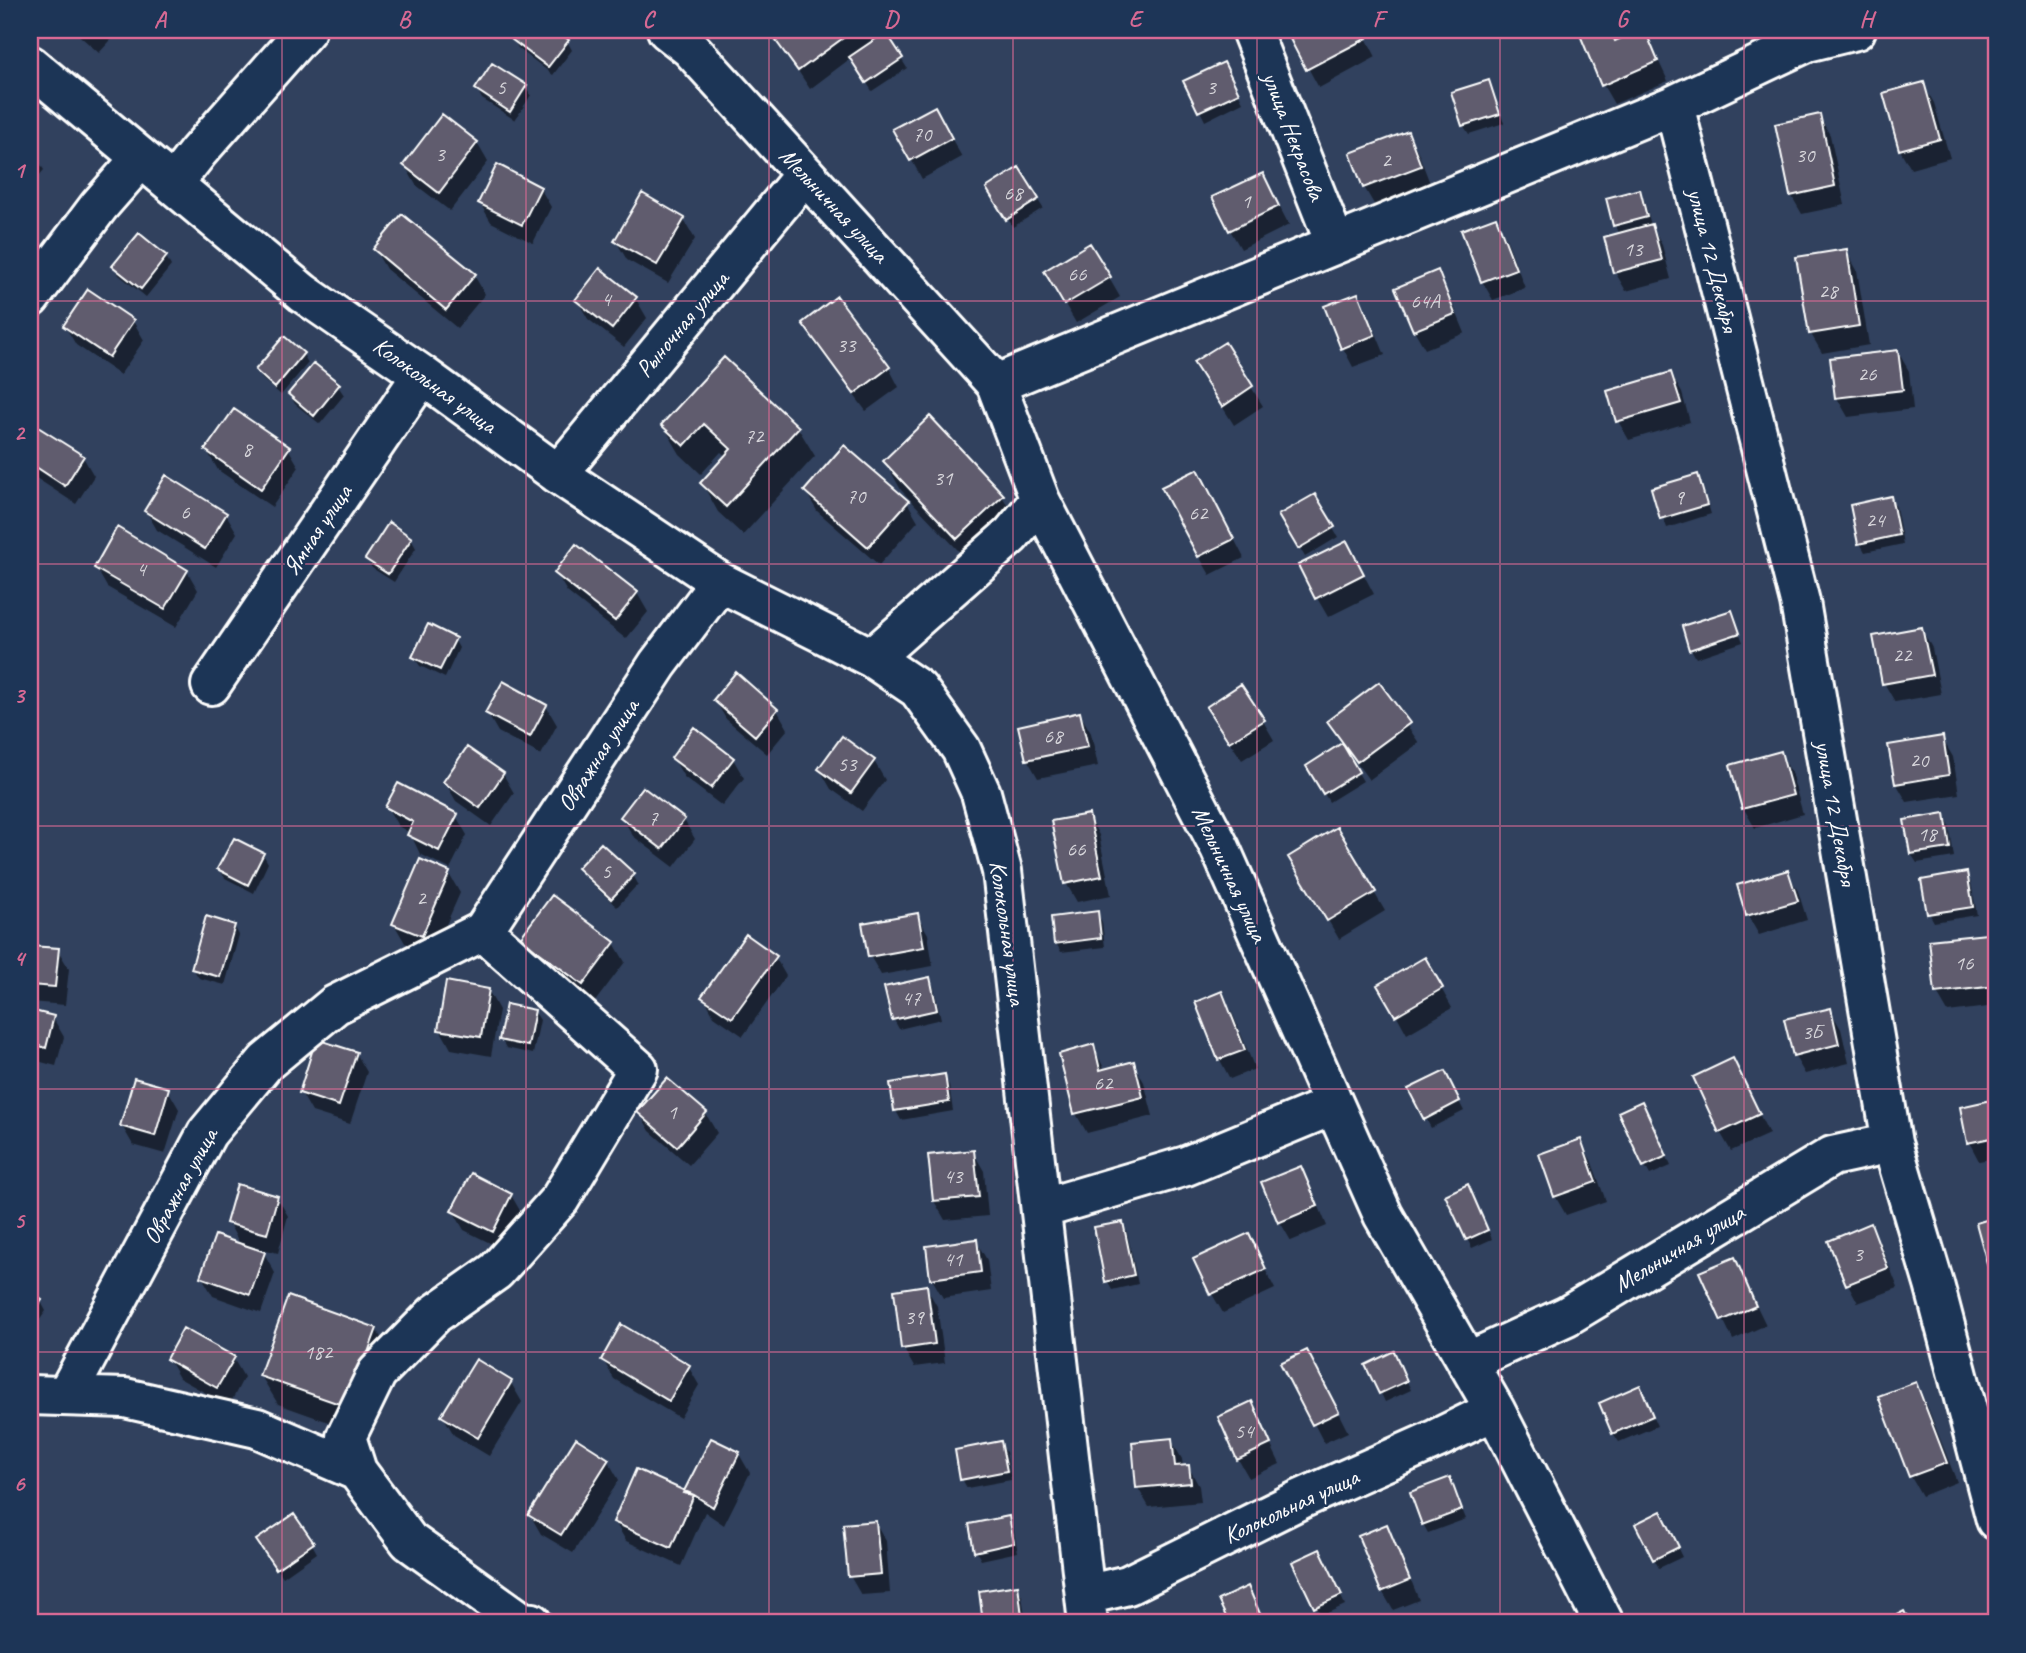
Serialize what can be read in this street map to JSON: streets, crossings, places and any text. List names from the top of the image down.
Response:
{
  "streets": {
    "street": [
      "улица Некрасова",
      "Мельничная улица",
      "улица 12 Декабря",
      "Рыночная улица",
      "Колокольная улица",
      "Ямная улица",
      "Овражная улица"
    ]
  },
  "crossings": [
    ["Мельничная улица", "улица 12 Декабря"],
    ["Мельничная улица", "Рыночная улица"],
    ["Мельничная улица", "Колокольная улица"],
    ["Рыночная улица", "Колокольная улица"],
    ["Колокольная улица", "Ямная улица"],
    ["Колокольная улица", "Овражная улица"]
  ],
  "house_numbers": [
    "5",
    "3",
    "70",
    "3",
    "30",
    "2",
    "68",
    "1",
    "13",
    "66",
    "28",
    "4",
    "64А",
    "33",
    "26",
    "72",
    "8",
    "31",
    "70",
    "9",
    "6",
    "62",
    "24",
    "4",
    "22",
    "68",
    "20",
    "53",
    "7",
    "18",
    "66",
    "5",
    "2",
    "16",
    "47",
    "3Б",
    "62",
    "1",
    "43",
    "3",
    "41",
    "39",
    "182",
    "54"
  ],
  "grid": {
    "columns": [
      "A",
      "B",
      "C",
      "D",
      "E",
      "F",
      "G",
      "H"
    ],
    "rows": [
      "1",
      "2",
      "3",
      "4",
      "5",
      "6"
    ]
  }
}
